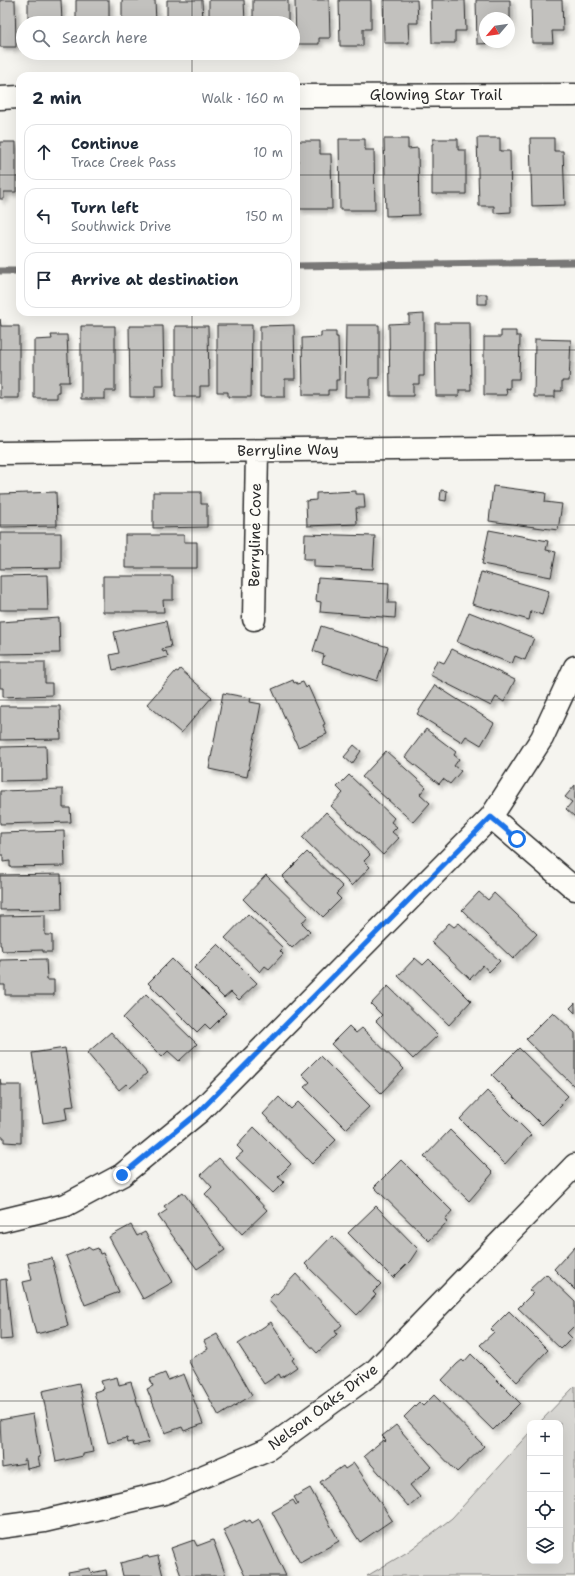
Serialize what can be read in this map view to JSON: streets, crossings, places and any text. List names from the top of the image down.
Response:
{
  "streets": {
    "street": [
      "Glowing Star Trail",
      "Berryline Way",
      "Berryline Cove",
      "Nelson Oaks Drive"
    ]
  },
  "crossings": [
    ["Berryline Way", "Berryline Cove"]
  ],
  "north": "bottom left",
  "page": {
    "search": "Search here",
    "heading": ["2 min", "Walk · 160 m"],
    "list": [
      ["Continue", "Trace Creek Pass", "10 m"],
      ["Turn left", "Southwick Drive", "150 m"],
      "Arrive at destination"
    ],
    "map_buttons": ["+", "−"]
  }
}
